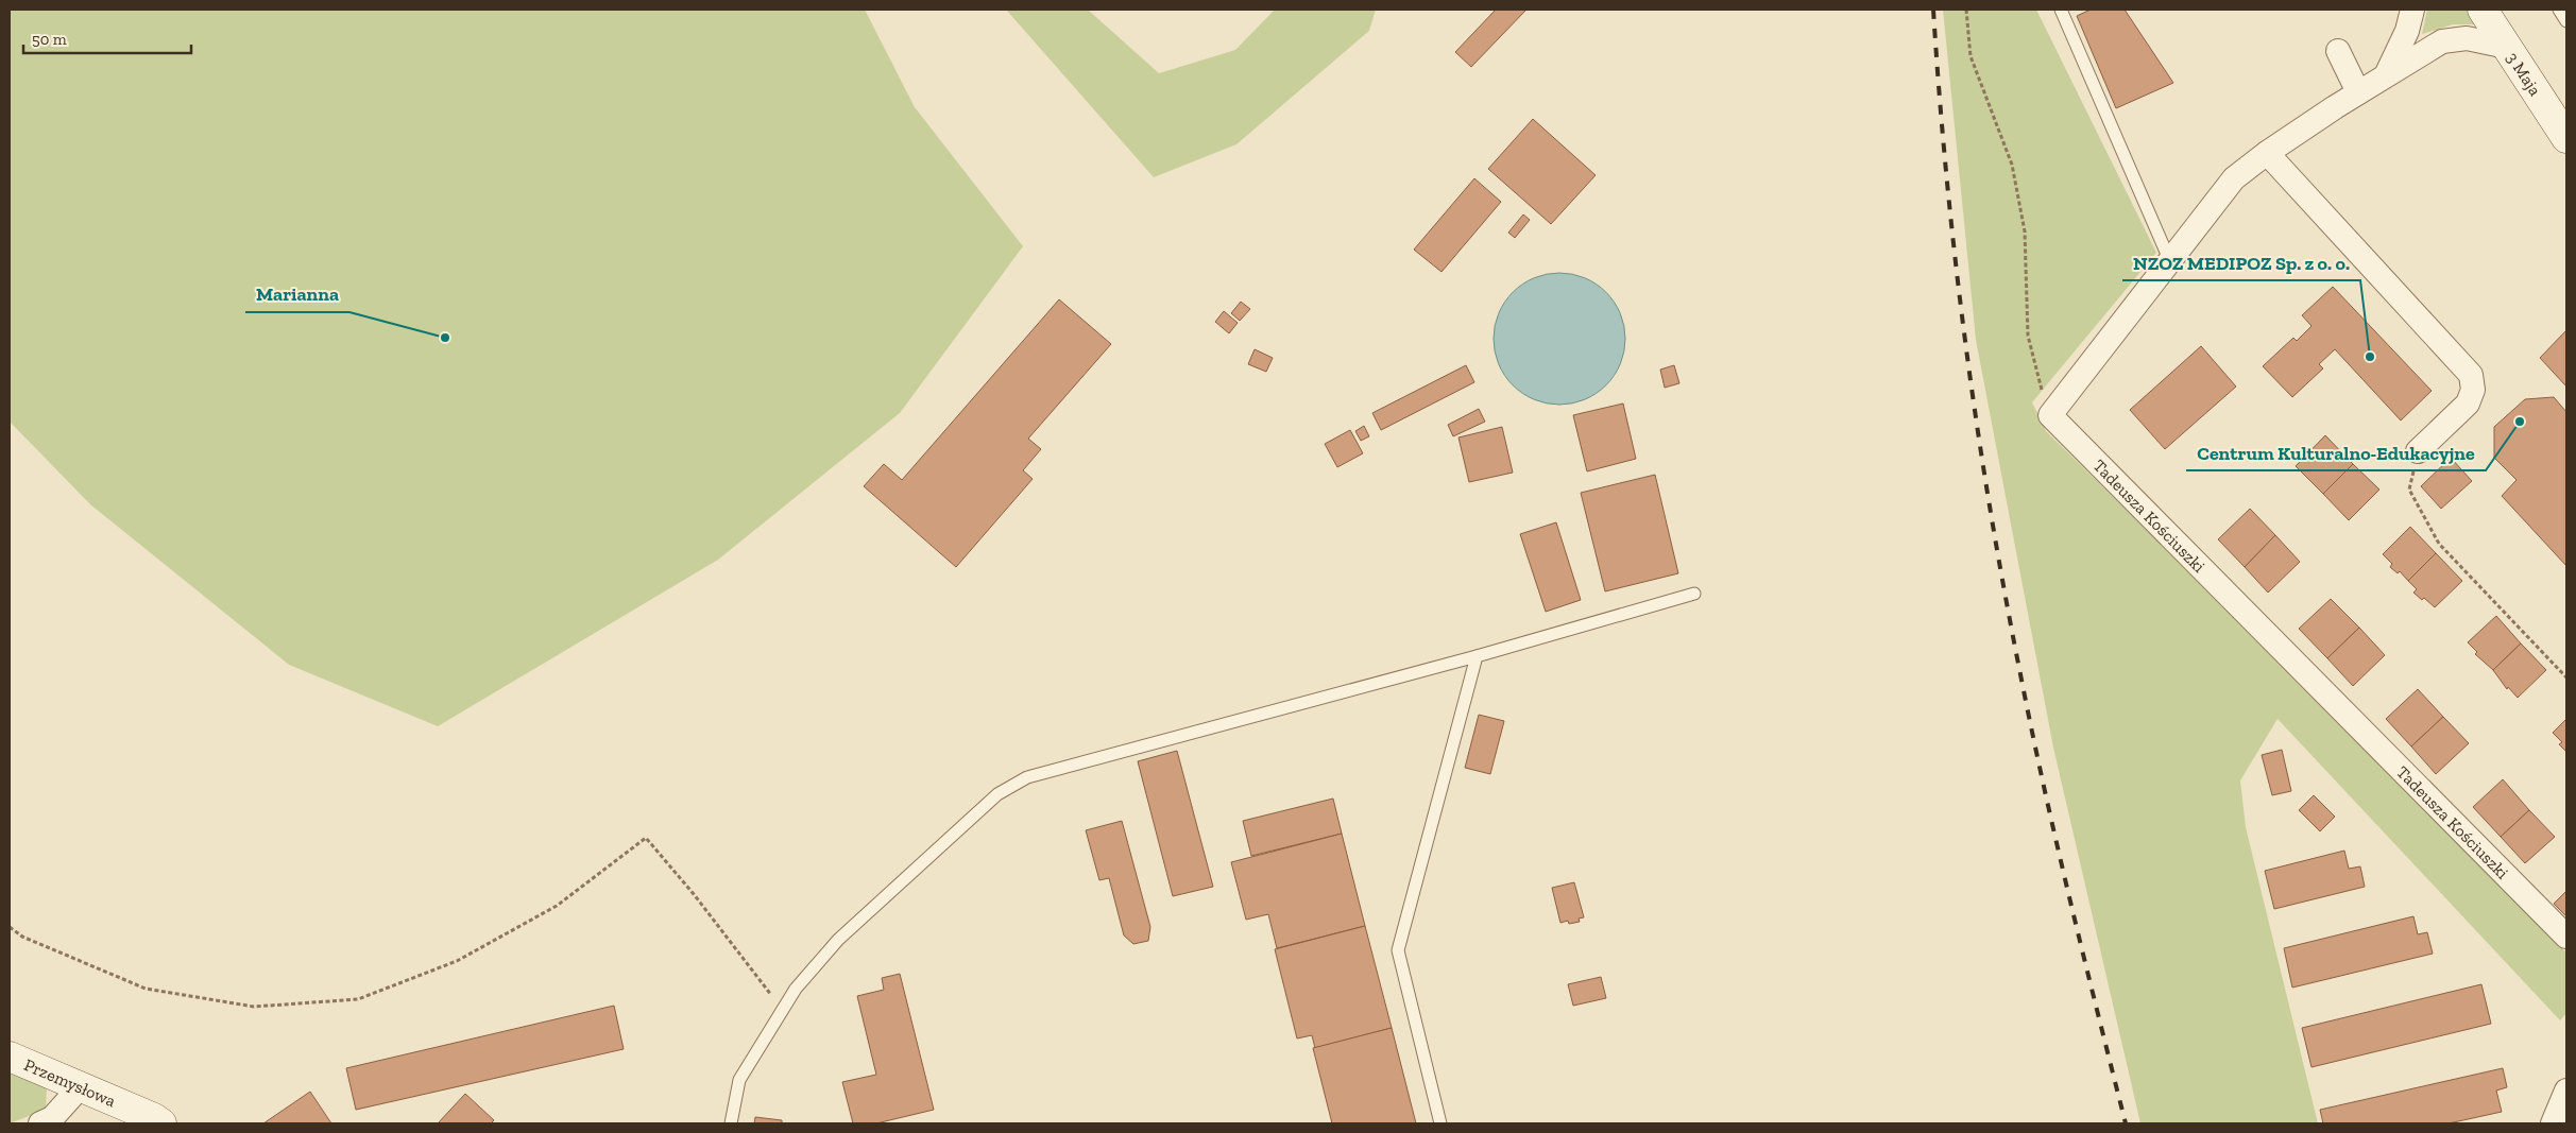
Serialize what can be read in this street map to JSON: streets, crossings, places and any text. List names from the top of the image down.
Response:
{
  "streets": {
    "street": ["3 Maja", "Tadeusza Kościuszki", "Przemysłowa"]
  },
  "places": ["Marianna", "NZOZ MEDIPOZ Sp. z o. o.", "Centrum Kulturalno-Edukacyjne"],
  "scale_bar": "50 m"
}
